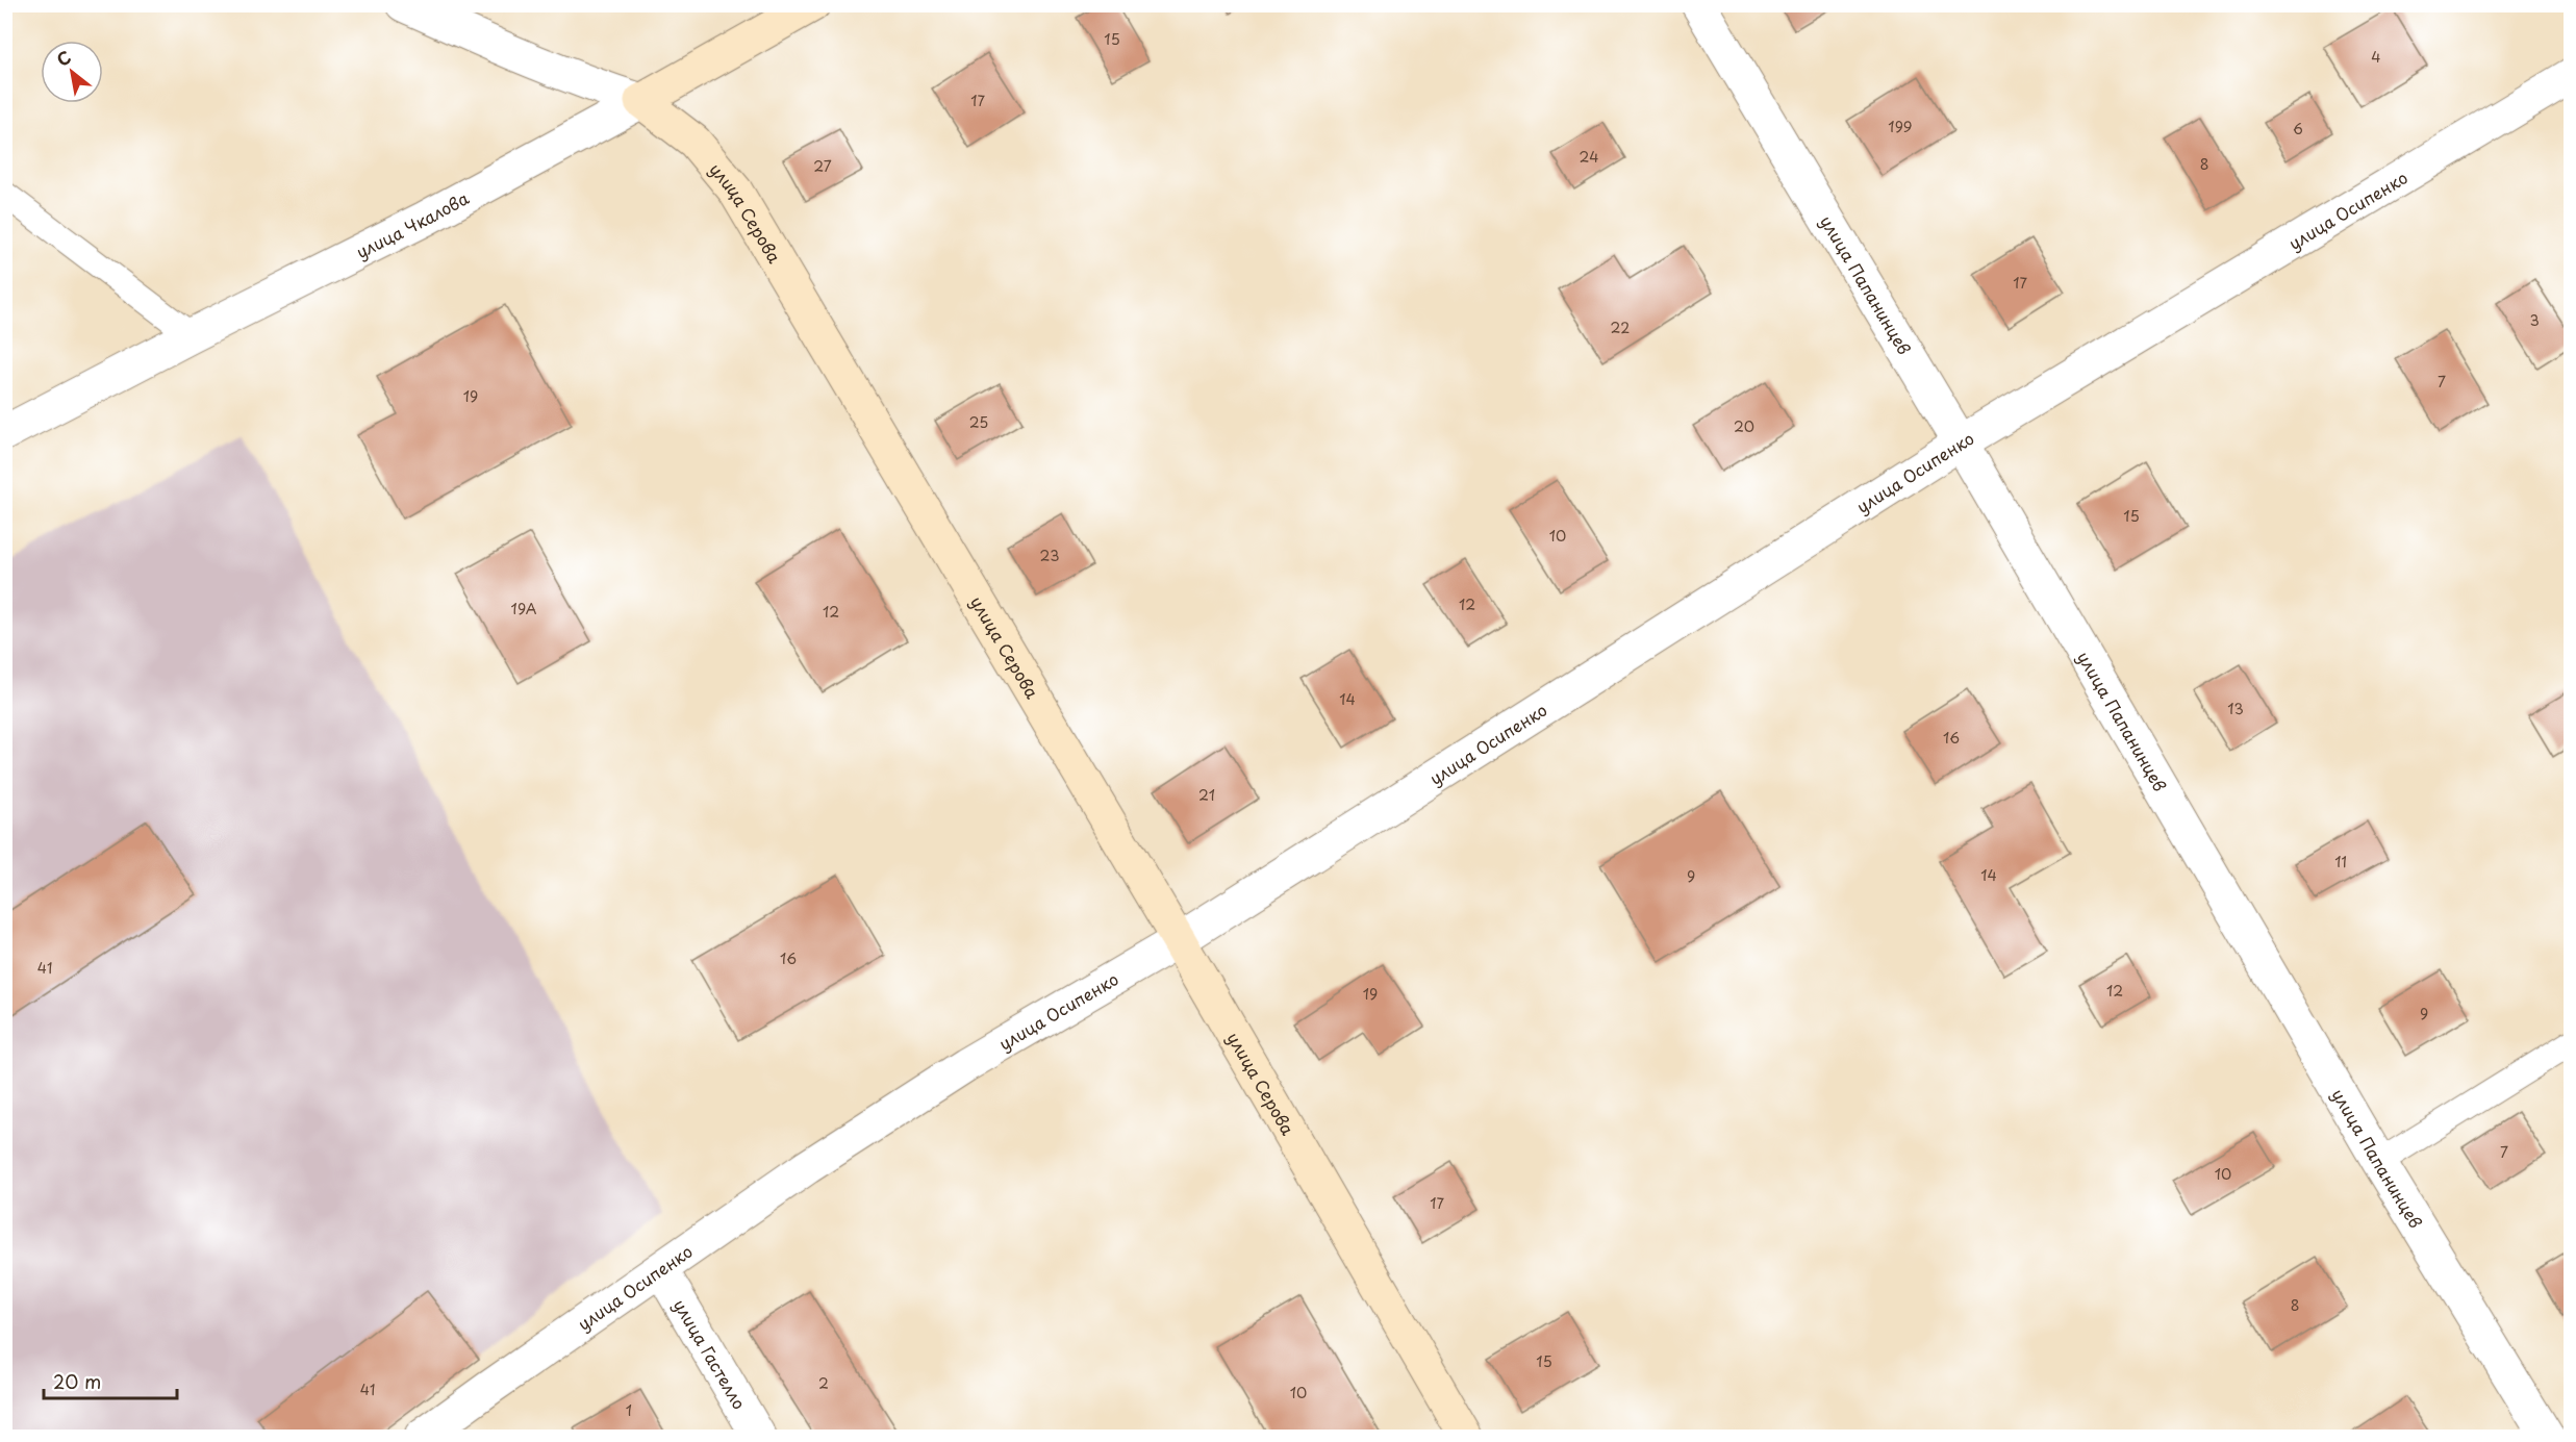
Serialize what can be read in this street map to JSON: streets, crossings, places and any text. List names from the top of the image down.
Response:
{
  "streets": {
    "street": [
      "улица Осипенко",
      "улица Серова",
      "улица Чкалова",
      "улица Папанинцев",
      "улица Гастелло"
    ]
  },
  "crossings": [
    ["улица Осипенко", "улица Серова"],
    ["улица Осипенко", "улица Папанинцев"],
    ["улица Осипенко", "улица Гастелло"],
    ["улица Серова", "улица Чкалова"]
  ],
  "house_numbers": [
    "15",
    "4",
    "17",
    "199",
    "6",
    "24",
    "8",
    "27",
    "17",
    "3",
    "22",
    "7",
    "19",
    "25",
    "20",
    "15",
    "10",
    "23",
    "12",
    "19А",
    "12",
    "14",
    "13",
    "16",
    "21",
    "11",
    "14",
    "9",
    "16",
    "41",
    "12",
    "19",
    "9",
    "7",
    "10",
    "17",
    "8",
    "15",
    "2",
    "41",
    "10",
    "1"
  ],
  "scale_bar": "20 m",
  "north": "top left"
}
